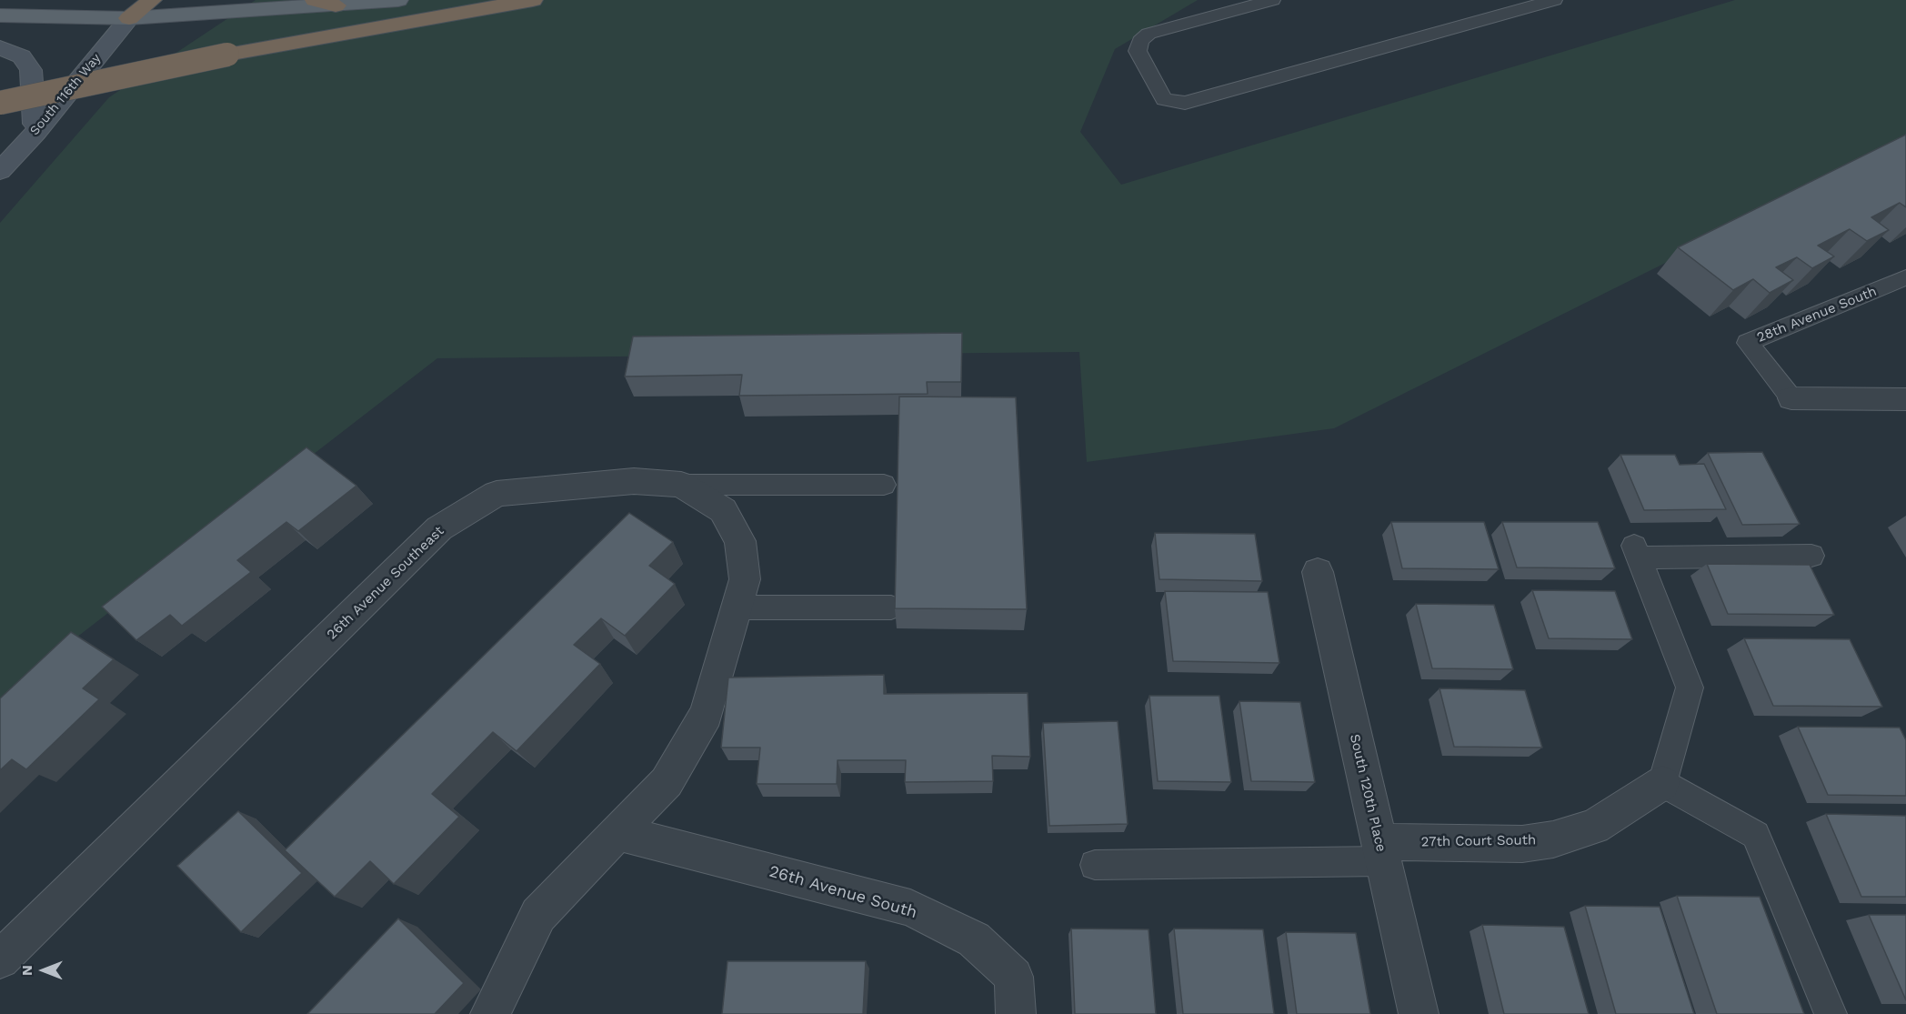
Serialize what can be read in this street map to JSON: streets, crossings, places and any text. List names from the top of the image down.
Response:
{
  "streets": {
    "street": [
      "South 116th Way",
      "28th Avenue South",
      "26th Avenue Southeast",
      "South 120th Place",
      "27th Court South",
      "26th Avenue South"
    ]
  },
  "crossings": [
    ["26th Avenue Southeast", "26th Avenue South"],
    ["South 120th Place", "27th Court South"]
  ],
  "north": "left"
}
